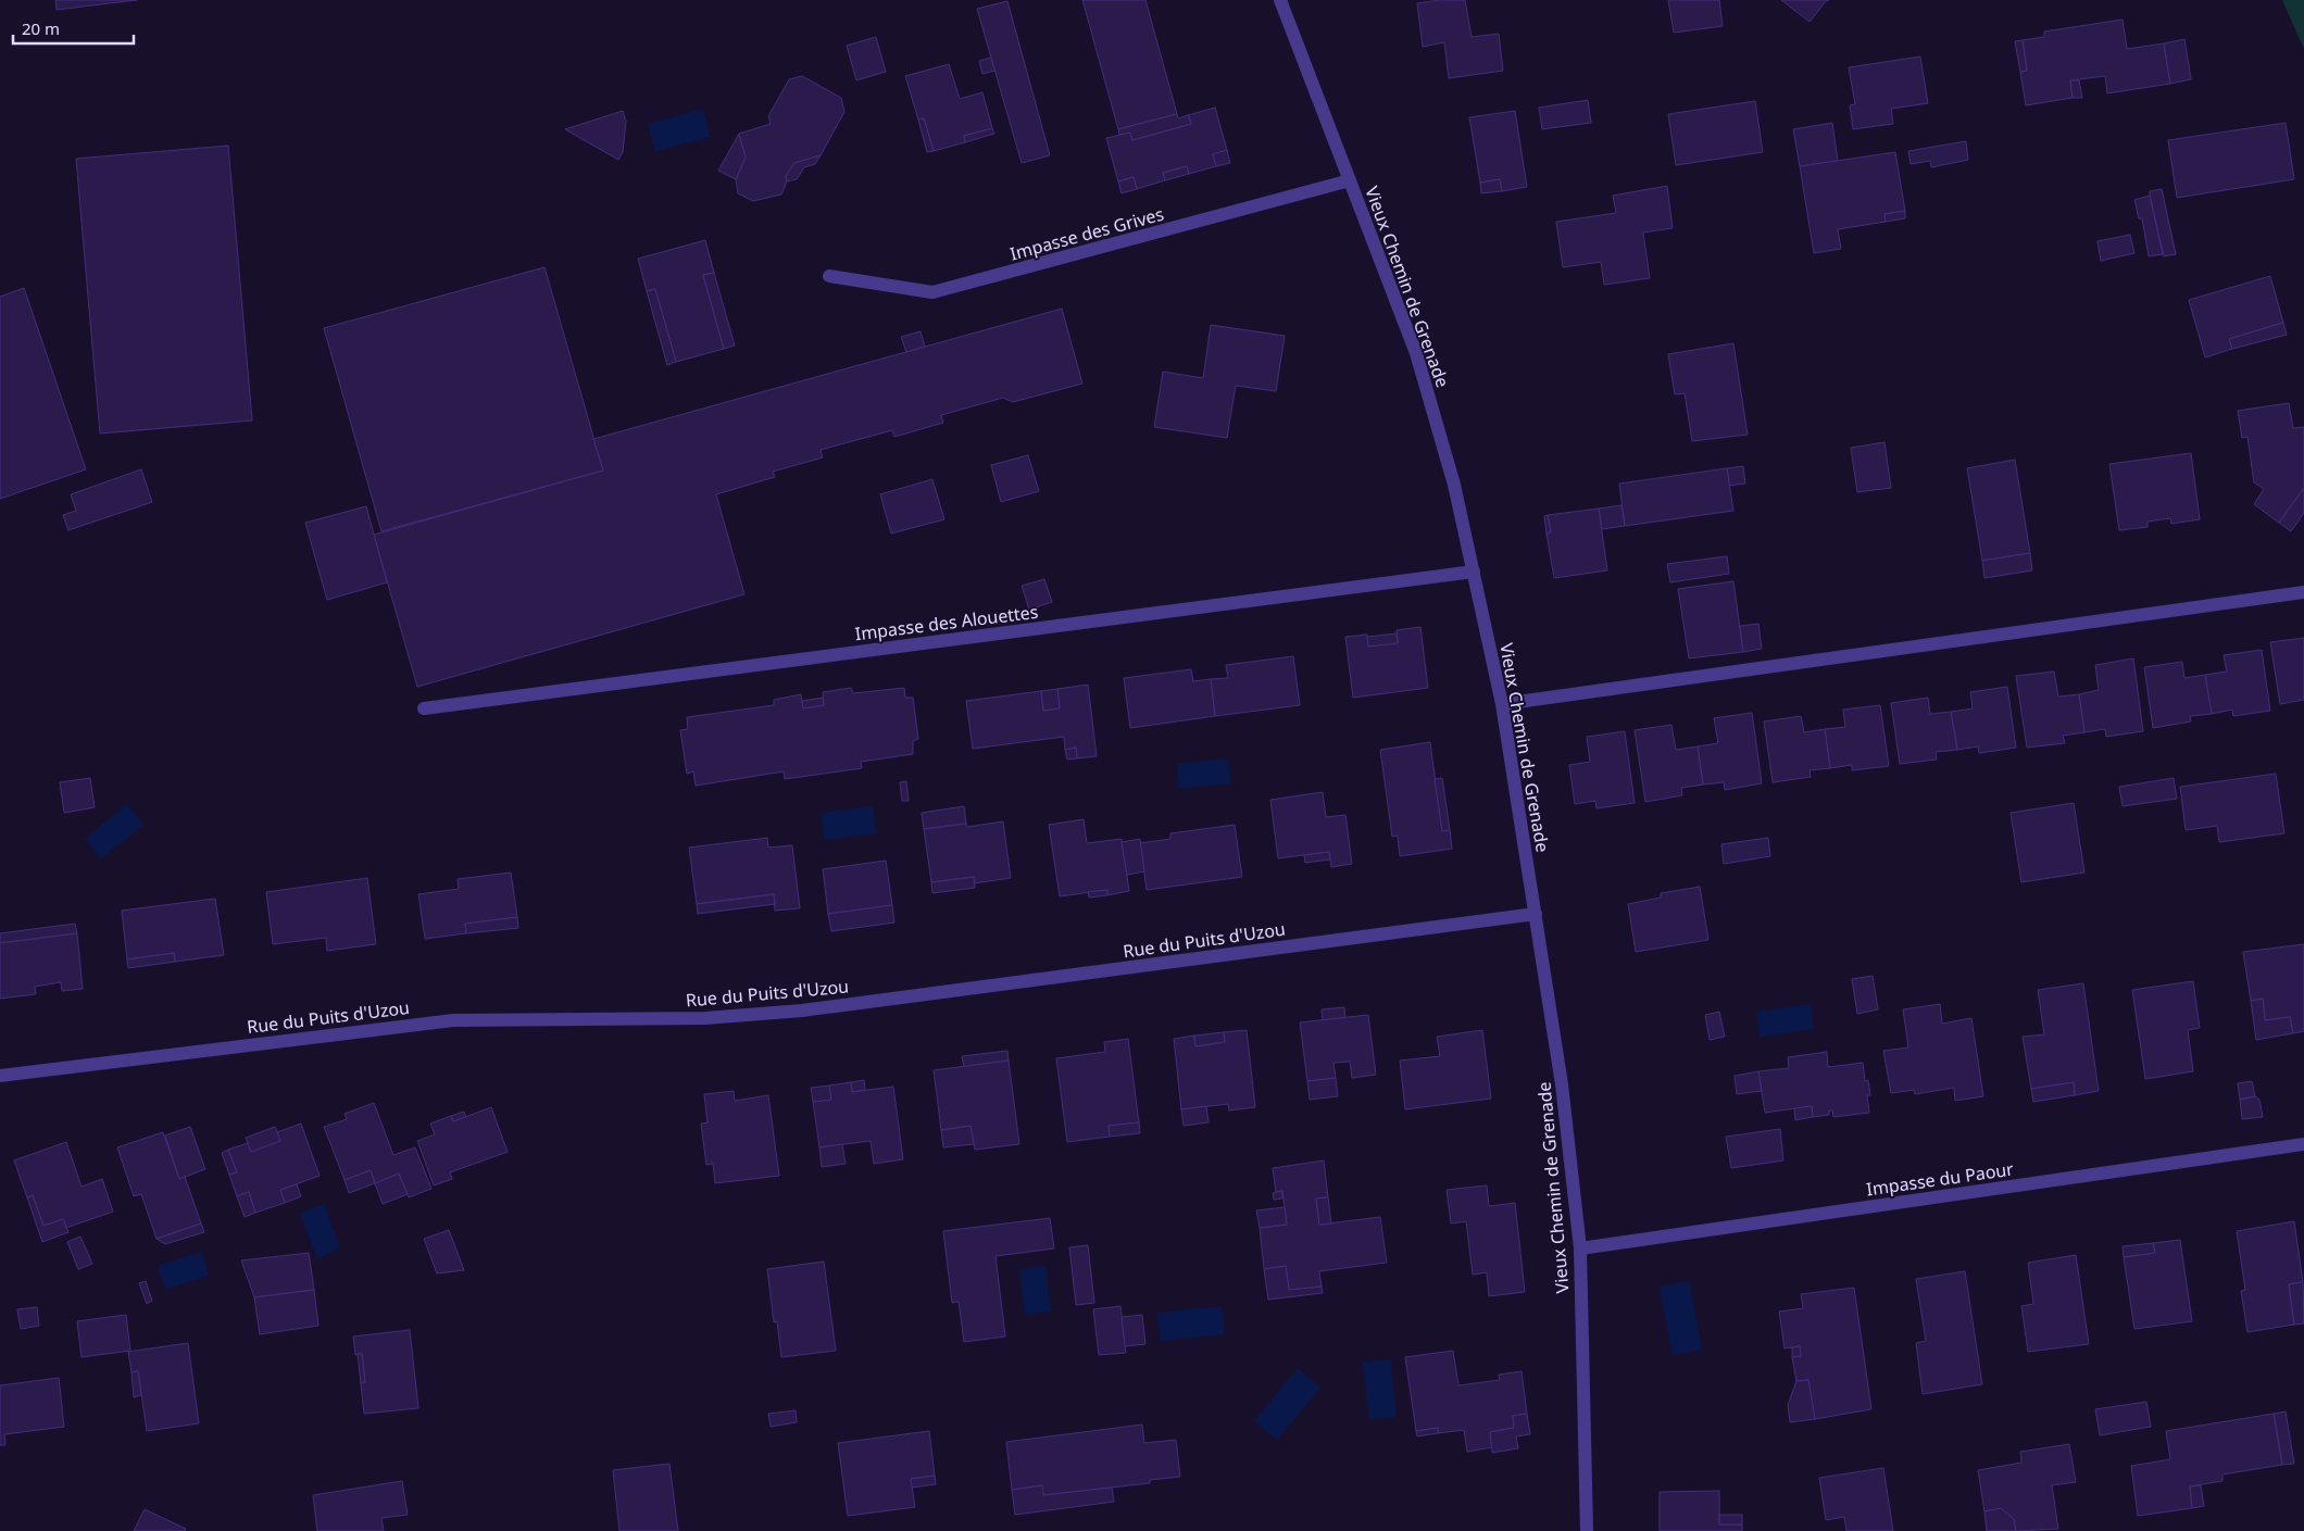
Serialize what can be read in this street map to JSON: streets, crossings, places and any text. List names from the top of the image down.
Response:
{
  "streets": {
    "street": [
      "Impasse des Grives",
      "Vieux Chemin de Grenade",
      "Impasse des Alouettes",
      "Rue du Puits d'Uzou",
      "Impasse du Paour"
    ]
  },
  "crossings": [
    ["Impasse des Grives", "Vieux Chemin de Grenade"],
    ["Vieux Chemin de Grenade", "Impasse des Alouettes"],
    ["Vieux Chemin de Grenade", "Rue du Puits d'Uzou"],
    ["Vieux Chemin de Grenade", "Impasse du Paour"]
  ],
  "scale_bar": "20 m"
}
